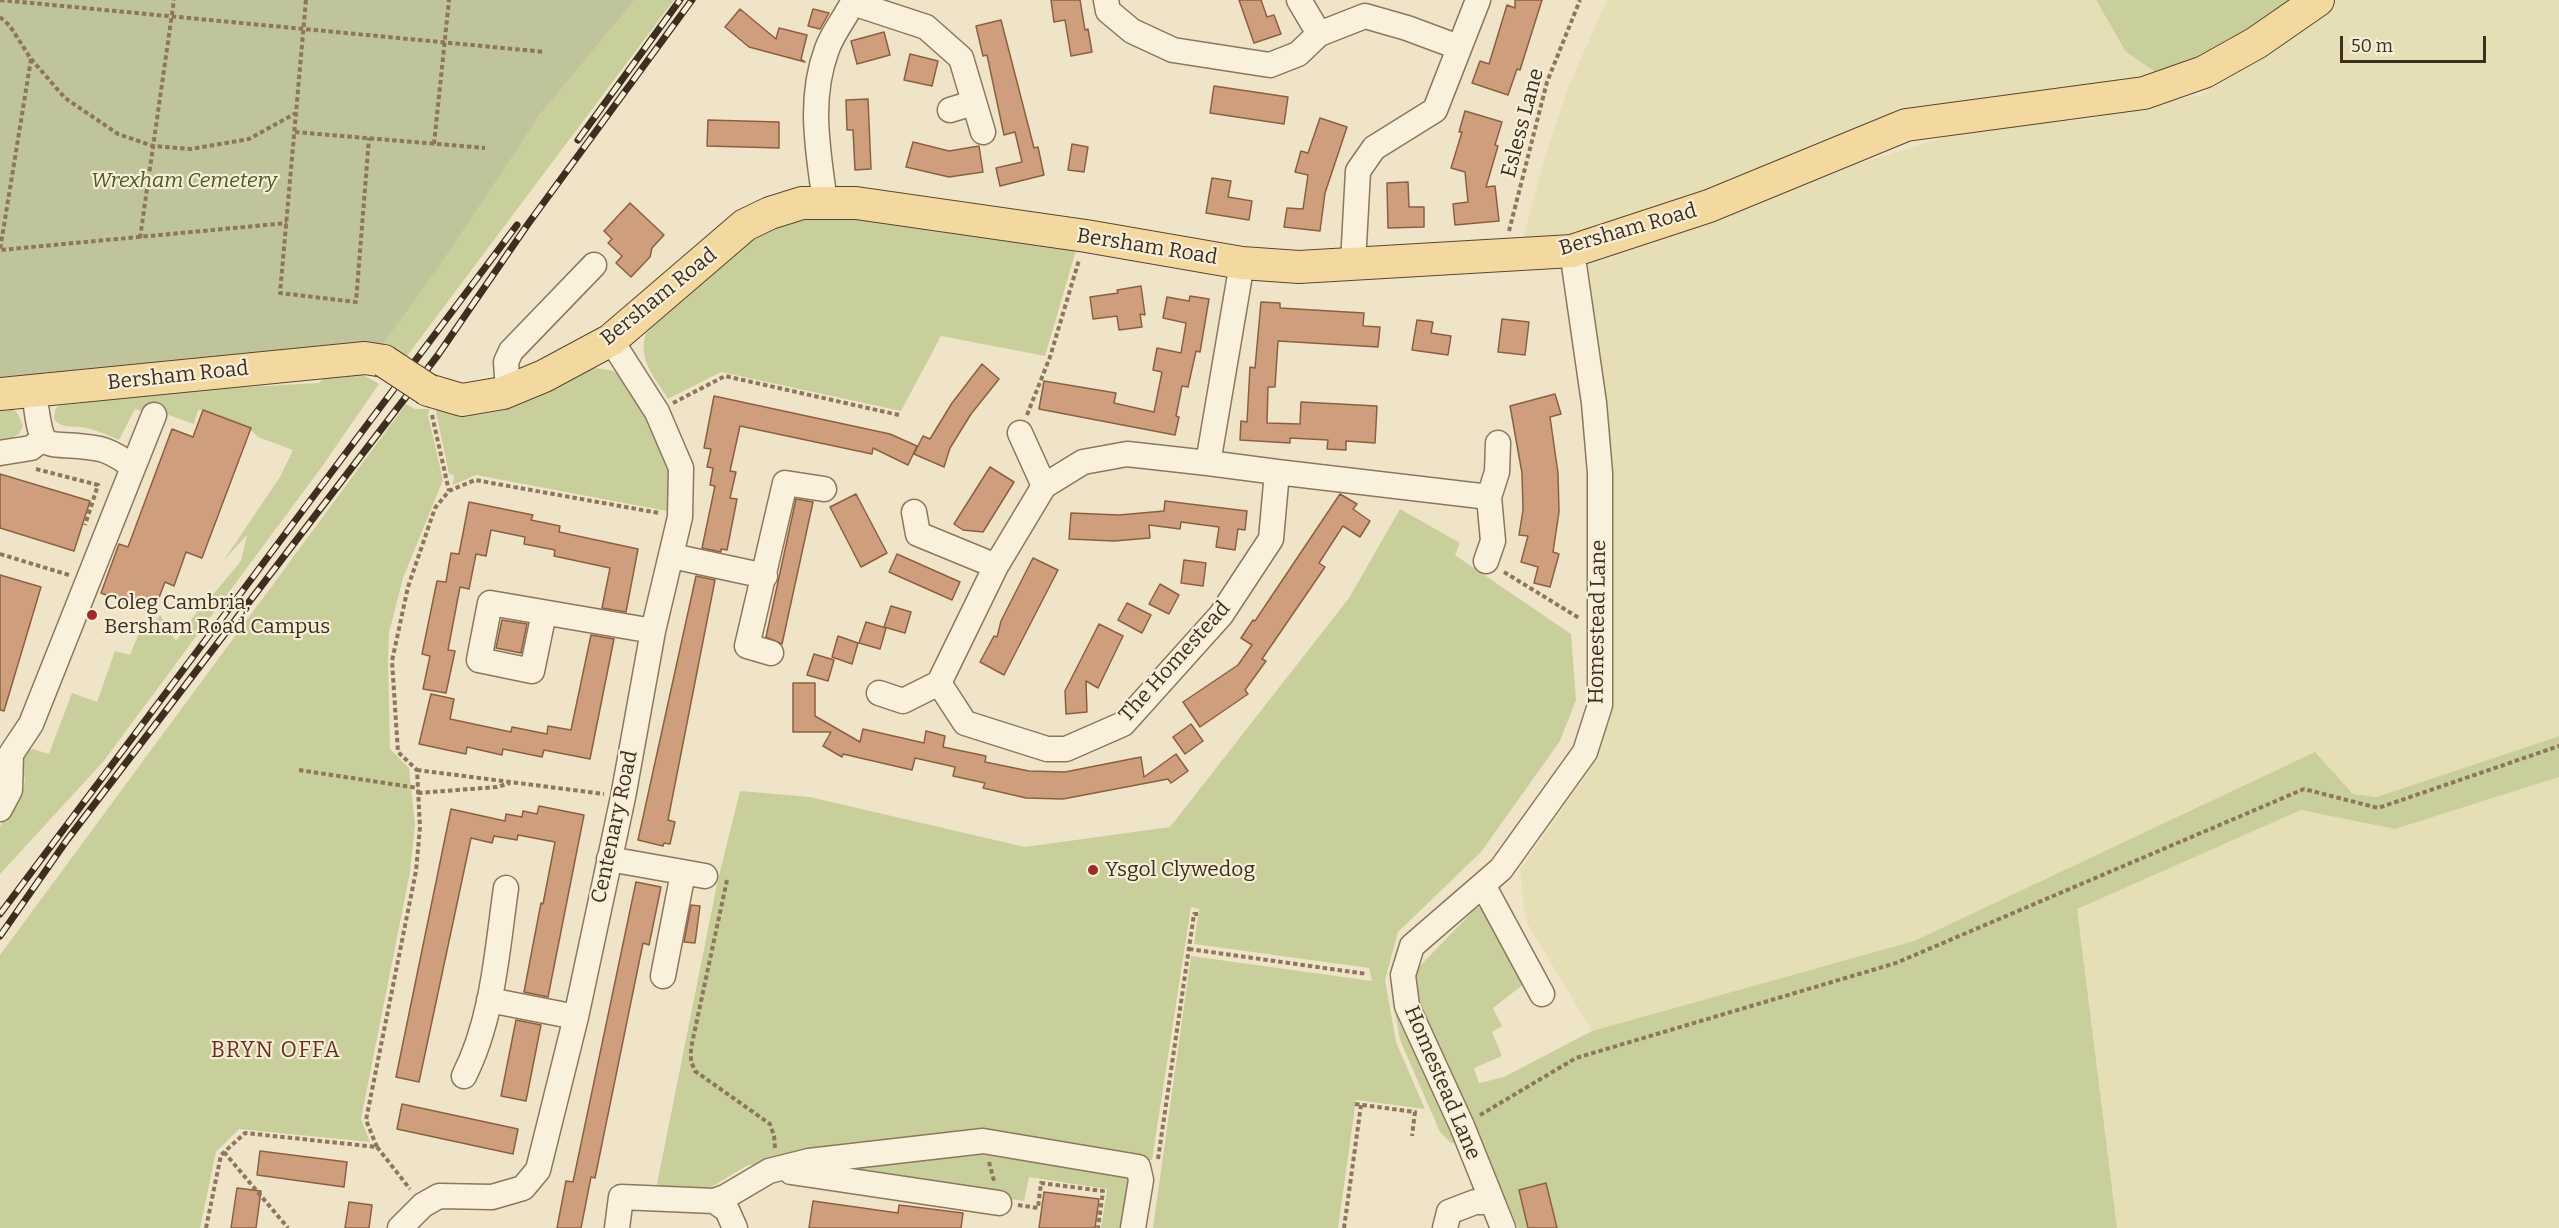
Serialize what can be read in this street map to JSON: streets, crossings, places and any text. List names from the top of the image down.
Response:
{
  "streets": {
    "main road": ["Bersham Road"],
    "street": ["Homestead Lane", "The Homestead", "Centenary Road"],
    "path": ["Esless Lane"]
  },
  "crossings": [
    ["Esless Lane", "Bersham Road"],
    ["Bersham Road", "Homestead Lane"],
    ["Bersham Road", "Centenary Road"]
  ],
  "districts": ["BRYN OFFA"],
  "parks": ["Wrexham Cemetery"],
  "places": ["Coleg Cambria, Bersham Road Campus", "Ysgol Clywedog"],
  "scale_bar": "50 m"
}
